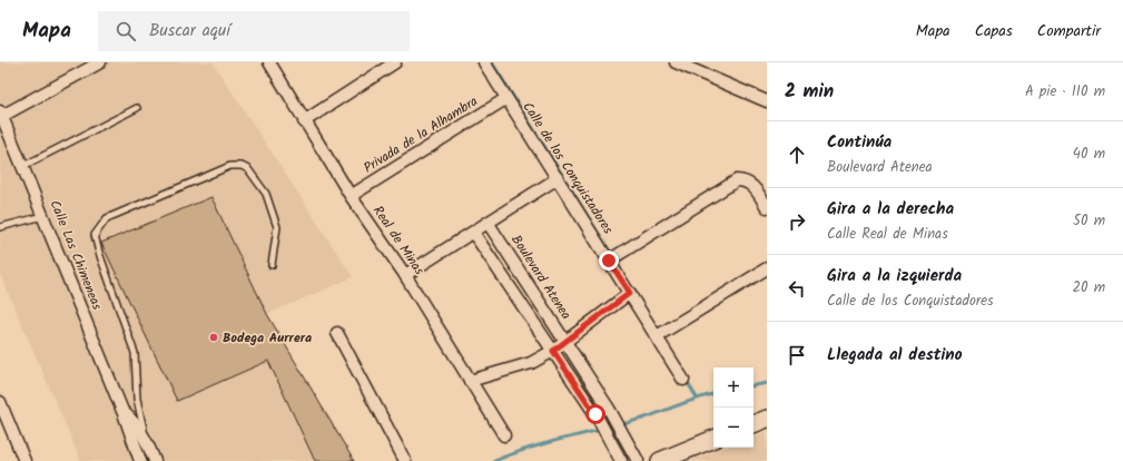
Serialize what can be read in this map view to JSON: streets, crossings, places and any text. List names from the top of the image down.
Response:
{
  "streets": {
    "street": [
      "Privada de la Alhambra",
      "Calle de los Conquistadores",
      "Real de Minas",
      "Calle Las Chimeneas",
      "Boulevard Atenea"
    ]
  },
  "crossings": [
    ["Privada de la Alhambra", "Calle de los Conquistadores"],
    ["Privada de la Alhambra", "Real de Minas"]
  ],
  "places": ["Bodega Aurrera"],
  "page": {
    "header": "Mapa",
    "search": "Buscar aquí",
    "nav": ["Mapa", "Capas", "Compartir"],
    "heading": ["2 min", "A pie · 110 m"],
    "list": [
      ["Continúa", "Boulevard Atenea", "40 m"],
      ["Gira a la derecha", "Calle Real de Minas", "50 m"],
      ["Gira a la izquierda", "Calle de los Conquistadores", "20 m"],
      "Llegada al destino"
    ],
    "map_buttons": ["+", "−"]
  }
}
